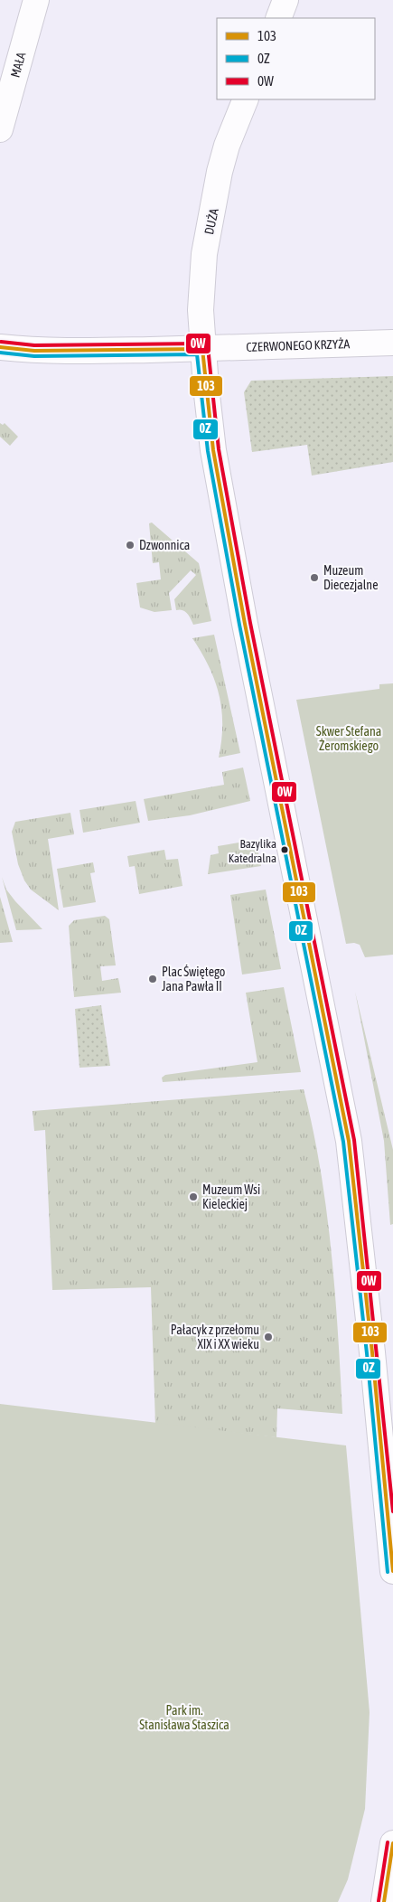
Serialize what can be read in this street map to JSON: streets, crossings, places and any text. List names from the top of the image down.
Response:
{
  "streets": {
    "street": ["MAŁA", "DUŻA", "CZERWONEGO KRZYŻA"]
  },
  "crossings": [
    ["DUŻA", "CZERWONEGO KRZYŻA"]
  ],
  "parks": ["Skwer Stefana Żeromskiego", "Park im. Stanisława Staszica"],
  "places": [
    "Dzwonnica",
    "Muzeum Diecezjalne",
    "Bazylika Katedralna",
    "Plac Świętego Jana Pawła II",
    "Muzeum Wsi Kieleckiej",
    "Pałacyk z przełomu XIX i XX wieku"
  ],
  "lines": ["transit line 0W", "transit line 103", "transit line 0Z"],
  "legend": ["103", "0Z", "0W"]
}
